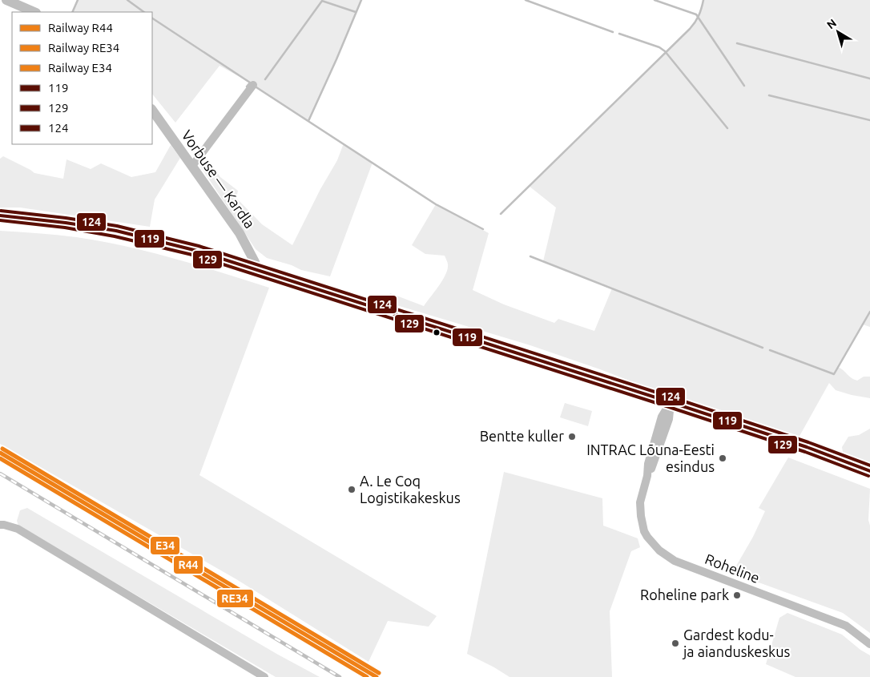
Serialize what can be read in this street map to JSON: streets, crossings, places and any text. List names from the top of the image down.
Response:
{
  "streets": {
    "street": ["Vorbuse — Kardla", "Roheline"]
  },
  "places": [
    "Bentte kuller",
    "INTRAC Lõuna-Eesti esindus",
    "A. Le Coq Logistikakeskus",
    "Roheline park",
    "Gardest kodu- ja aianduskeskus"
  ],
  "lines": [
    "transit line 124",
    "transit line 119",
    "transit line 129",
    "rail line E34",
    "rail line R44",
    "rail line RE34"
  ],
  "legend": [
    "Railway R44",
    "Railway RE34",
    "Railway E34",
    "119",
    "129",
    "124"
  ],
  "north": "top left"
}
